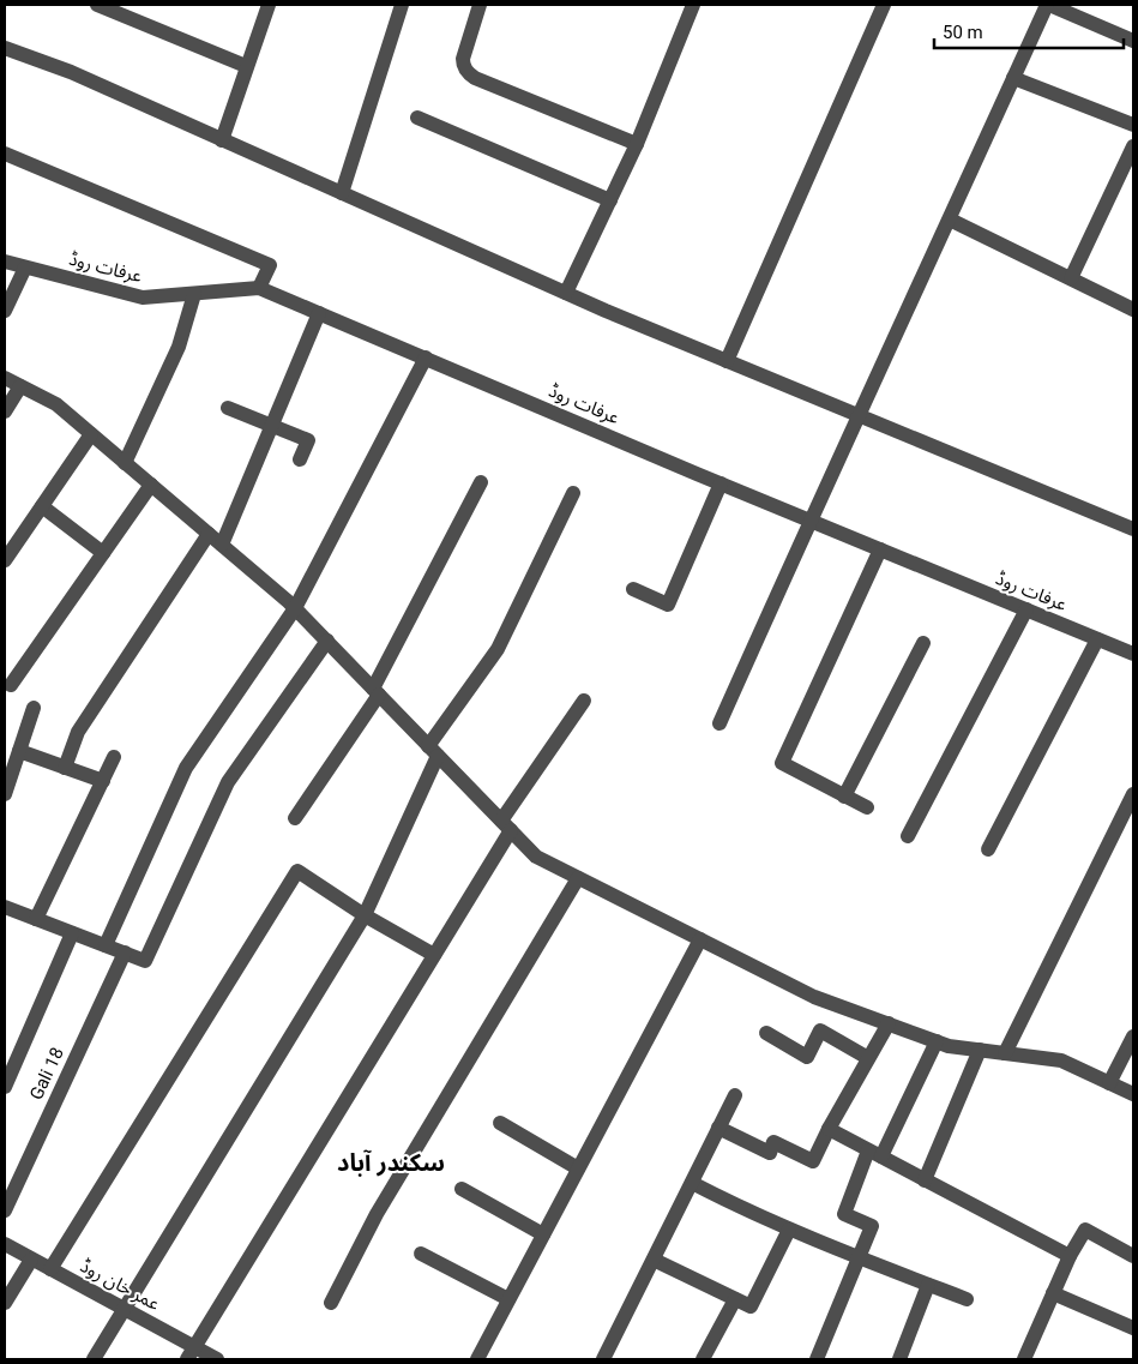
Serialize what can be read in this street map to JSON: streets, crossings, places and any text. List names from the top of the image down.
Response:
{
  "streets": {
    "street": ["عرفات روڈ", "Gali 18", "عمر خان روڈ"]
  },
  "districts": ["سکندر آباد"],
  "scale_bar": "50 m"
}
